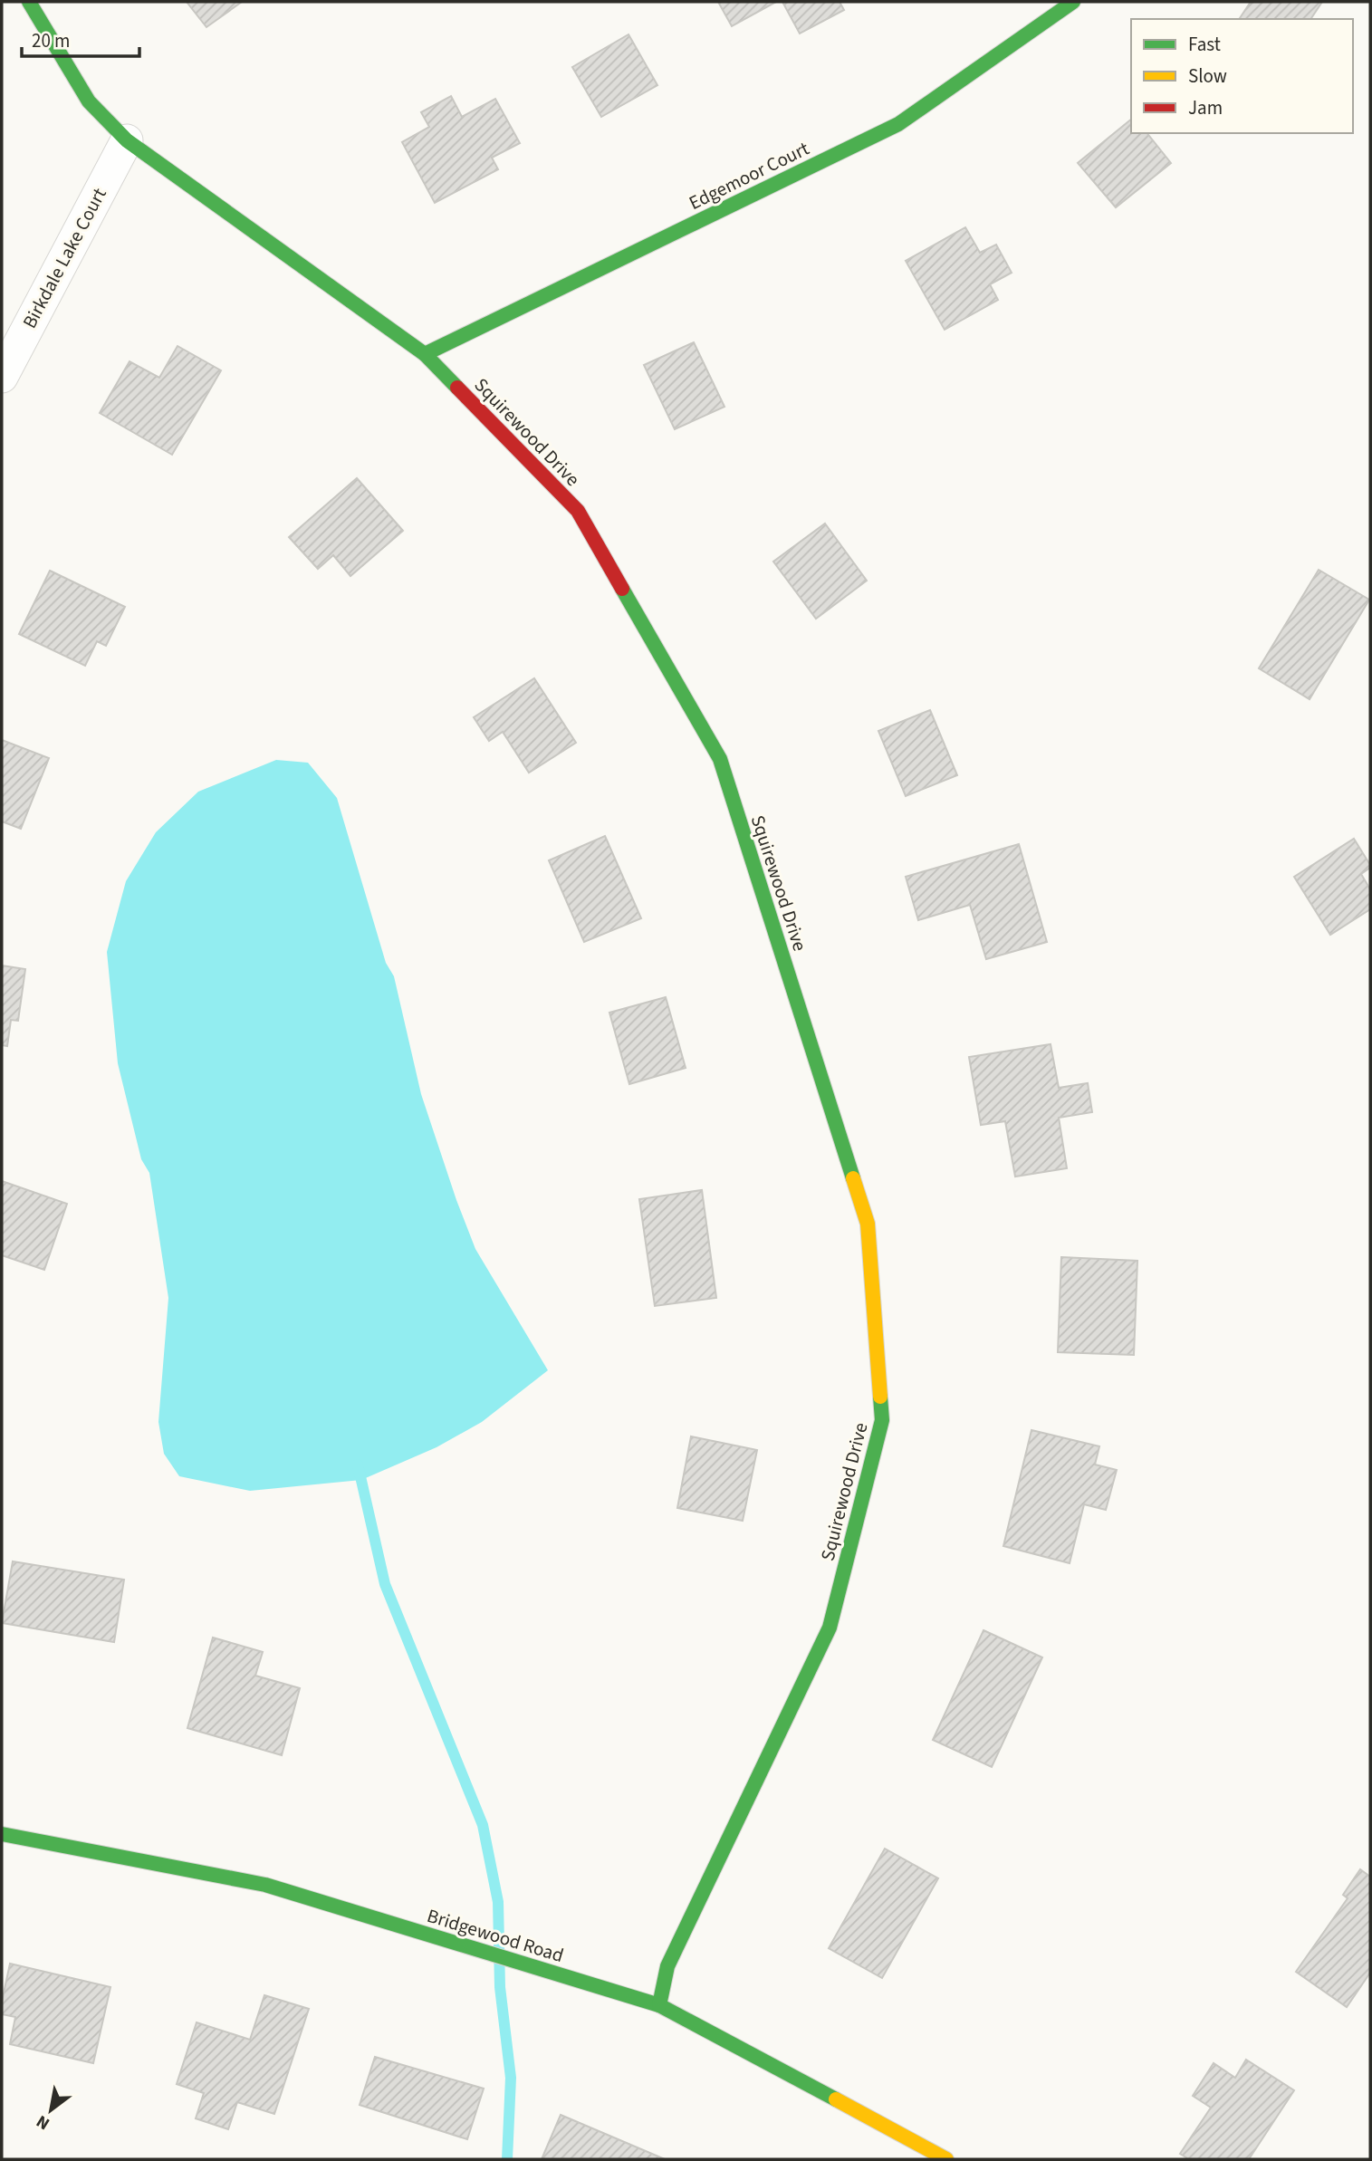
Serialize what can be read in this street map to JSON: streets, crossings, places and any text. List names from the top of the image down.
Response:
{
  "streets": {
    "street": [
      "Edgemoor Court",
      "Birkdale Lake Court",
      "Squirewood Drive",
      "Bridgewood Road"
    ]
  },
  "crossings": [
    ["Edgemoor Court", "Squirewood Drive"],
    ["Birkdale Lake Court", "Squirewood Drive"],
    ["Squirewood Drive", "Bridgewood Road"]
  ],
  "legend": ["Fast", "Slow", "Jam"],
  "scale_bar": "20 m",
  "north": "bottom left"
}
